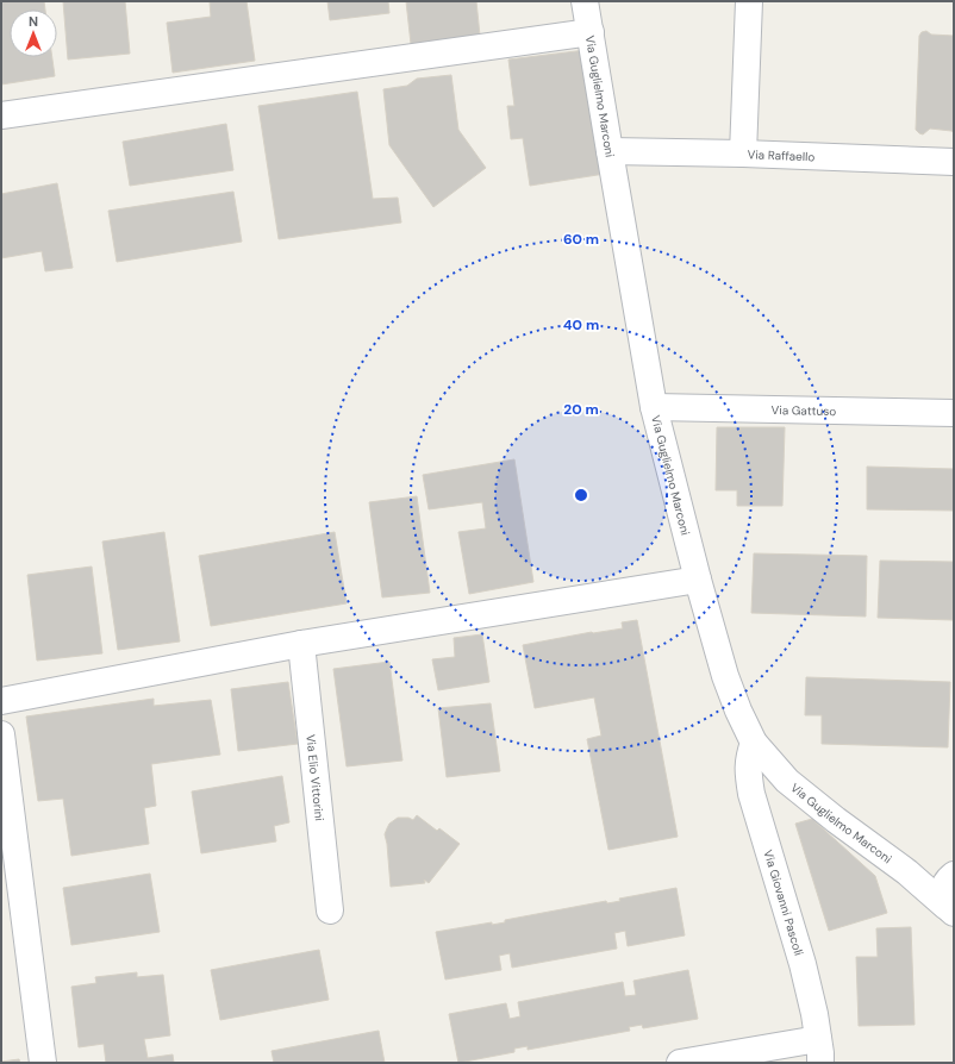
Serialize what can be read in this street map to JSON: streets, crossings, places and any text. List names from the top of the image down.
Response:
{
  "streets": {
    "street": [
      "Via Guglielmo Marconi",
      "Via Raffaello",
      "Via Gattuso",
      "Via Elio Vittorini",
      "Via Giovanni Pascoli"
    ]
  },
  "crossings": [
    ["Via Guglielmo Marconi", "Via Raffaello"],
    ["Via Guglielmo Marconi", "Via Gattuso"],
    ["Via Guglielmo Marconi", "Via Giovanni Pascoli"]
  ],
  "north": "top",
  "rings": ["60 m", "40 m", "20 m"]
}
